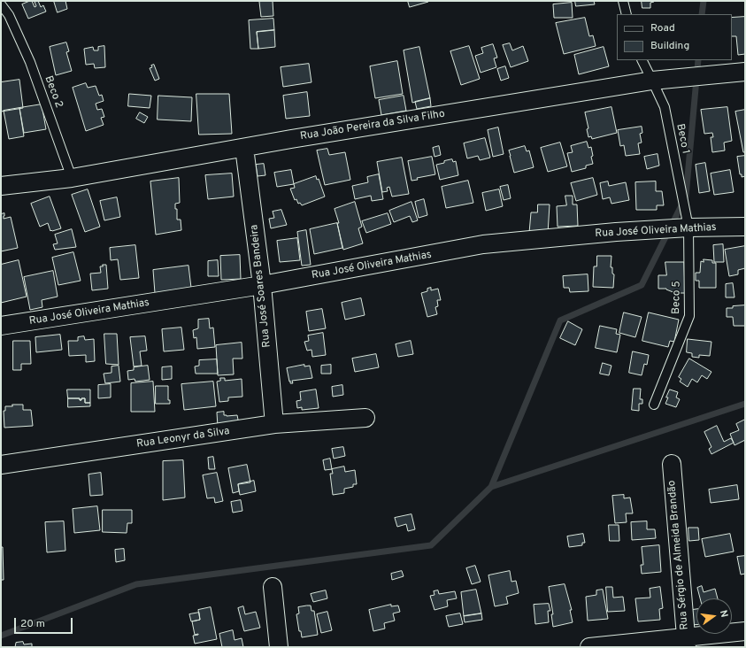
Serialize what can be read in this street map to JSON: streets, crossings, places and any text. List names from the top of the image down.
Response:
{
  "streets": {
    "street": [
      "Rua João Pereira da Silva Filho",
      "Rua José Oliveira Mathias",
      "Rua José Soares Bandeira",
      "Rua Leonyr da Silva",
      "Rua Sérgio de Almeida Brandão"
    ],
    "lane": ["Beco 2", "Beco 1", "Beco 5"]
  },
  "crossings": [
    ["Beco 2", "Rua João Pereira da Silva Filho"],
    ["Rua João Pereira da Silva Filho", "Beco 1"],
    ["Rua João Pereira da Silva Filho", "Rua José Soares Bandeira"],
    ["Beco 1", "Rua José Oliveira Mathias"],
    ["Beco 1", "Beco 5"],
    ["Rua José Oliveira Mathias", "Rua José Soares Bandeira"],
    ["Rua José Oliveira Mathias", "Beco 5"],
    ["Rua José Soares Bandeira", "Rua Leonyr da Silva"]
  ],
  "legend": ["Road", "Building"],
  "scale_bar": "20 m",
  "north": "right"
}
